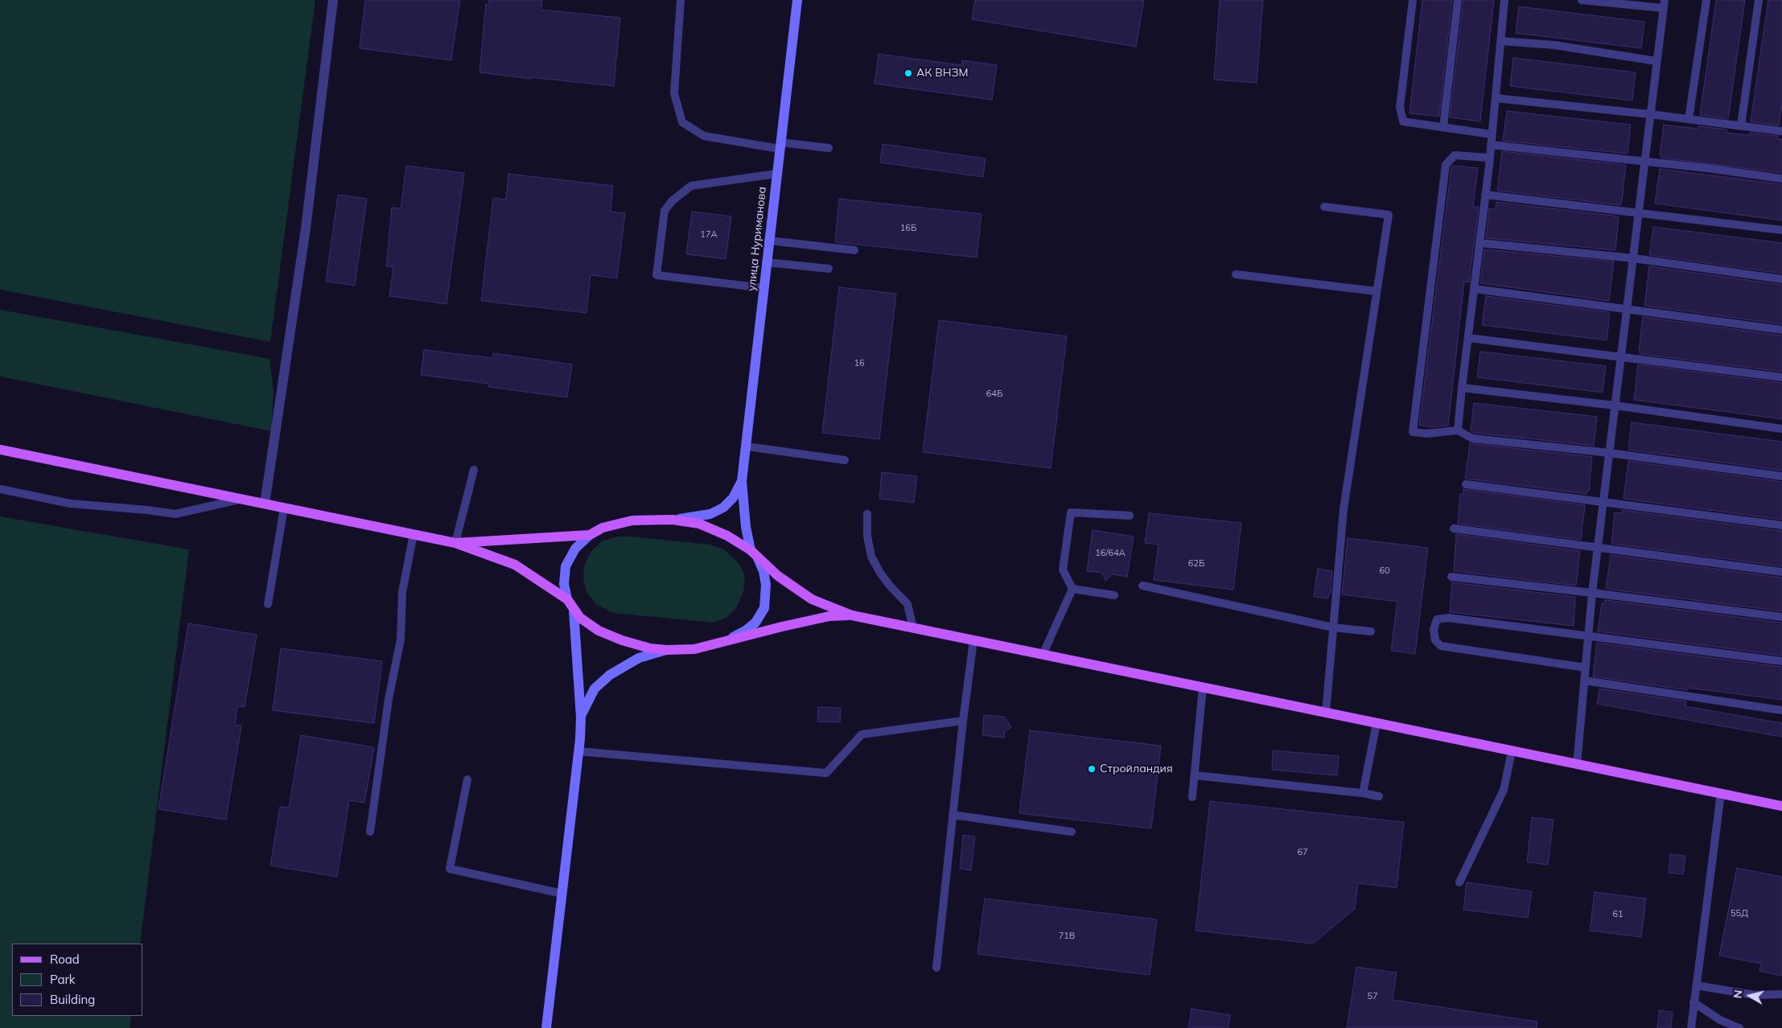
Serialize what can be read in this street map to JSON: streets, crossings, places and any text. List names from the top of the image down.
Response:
{
  "streets": {
    "main road": ["улица Нуриманова"]
  },
  "places": ["АК ВНЗМ", "Стройландия"],
  "house_numbers": [
    "16Б",
    "17А",
    "16",
    "64Б",
    "16/64А",
    "62Б",
    "60",
    "67",
    "55Д",
    "61",
    "71В",
    "57"
  ],
  "legend": ["Road", "Park", "Building"],
  "north": "left"
}
